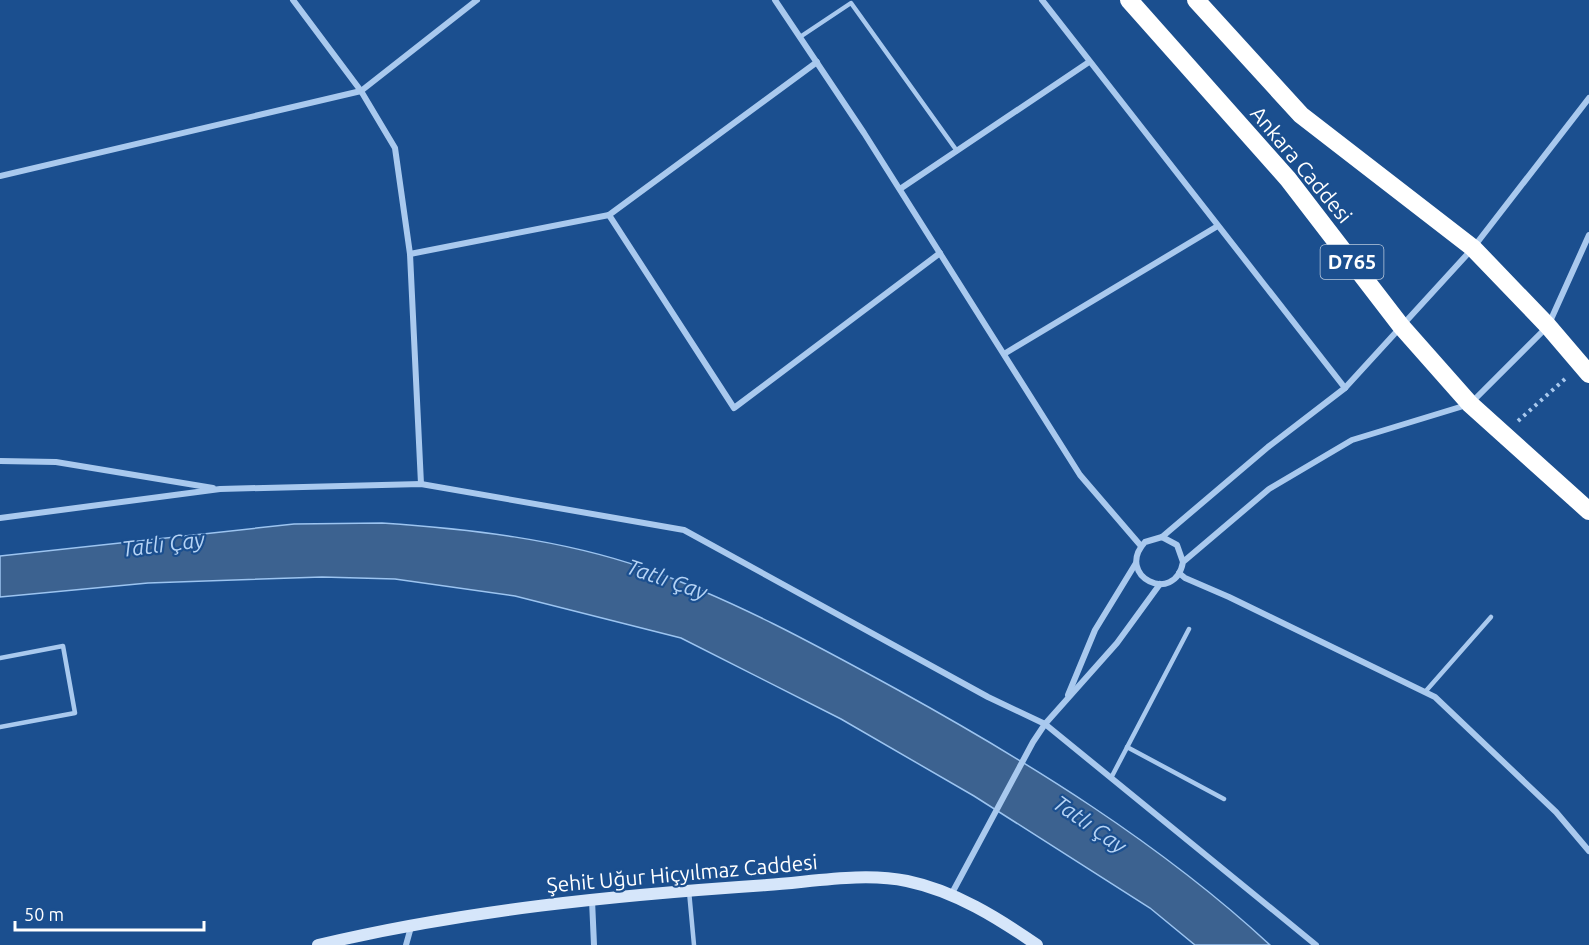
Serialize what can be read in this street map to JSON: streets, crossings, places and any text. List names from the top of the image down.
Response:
{
  "streets": {
    "highway": ["Ankara Caddesi", "D765"],
    "street": ["Şehit Uğur Hiçyılmaz Caddesi"]
  },
  "water": ["Tatlı Çay"],
  "scale_bar": "50 m"
}
